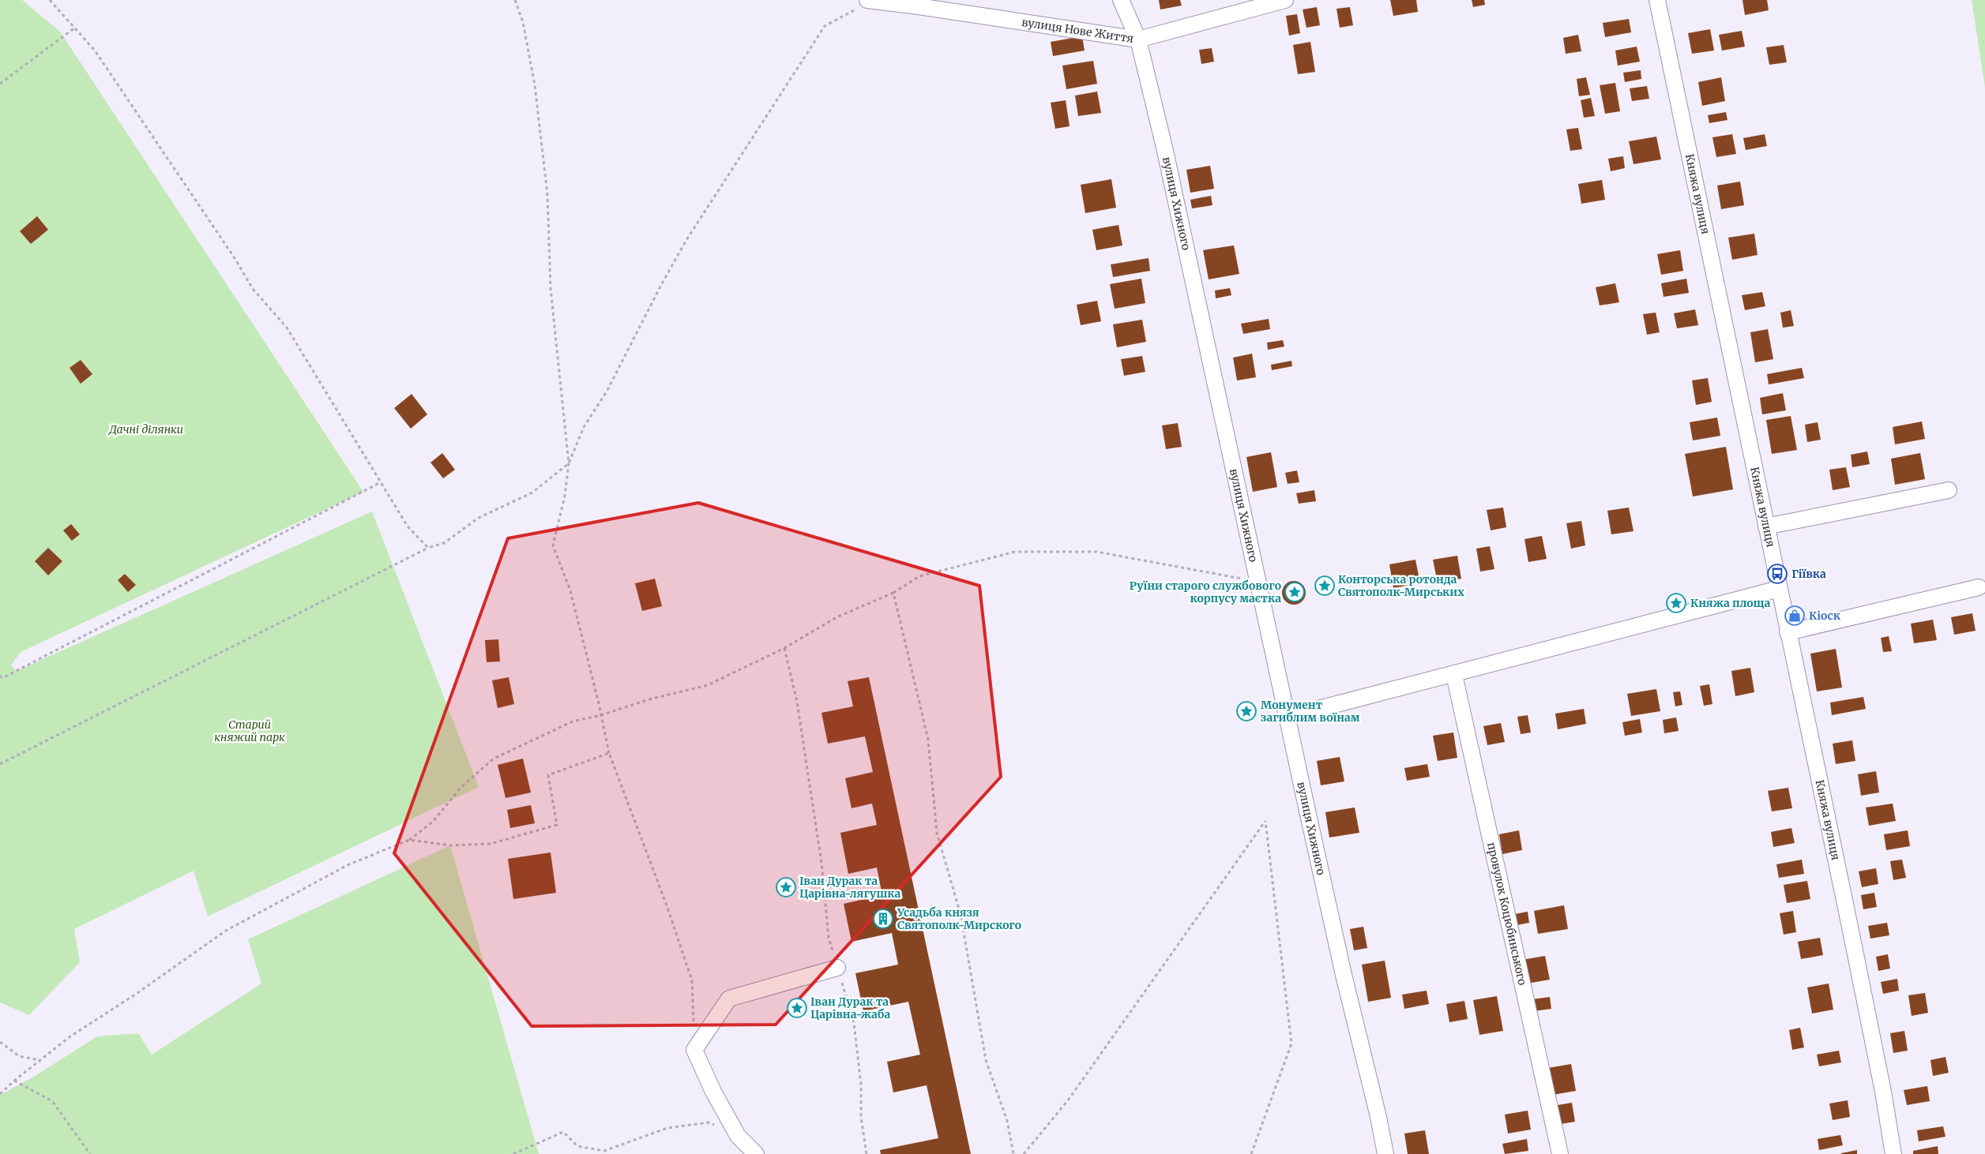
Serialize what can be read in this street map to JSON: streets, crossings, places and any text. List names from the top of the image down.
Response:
{
  "streets": {
    "street": [
      "вулиця Нове Життя",
      "Княжа вулиця",
      "вулиця Хижного",
      "провулок Коцюбинського"
    ]
  },
  "crossings": [
    ["вулиця Нове Життя", "вулиця Хижного"]
  ],
  "parks": ["Дачні ділянки", "Старий княжий парк"],
  "places": {
    "bus stop": ["Гіївка"],
    "place": [
      "Конторська ротонда Святополк-Мирських",
      "Руїни старого службового корпусу маєтка",
      "Княжа площа",
      "Монумент загиблим воїнам",
      "Іван Дурак та Царівна-лягушка",
      "Іван Дурак та Царівна-жаба"
    ],
    "shop": ["Кіоск"],
    "building": ["Усадьба князя Святополк-Мирского"]
  }
}
